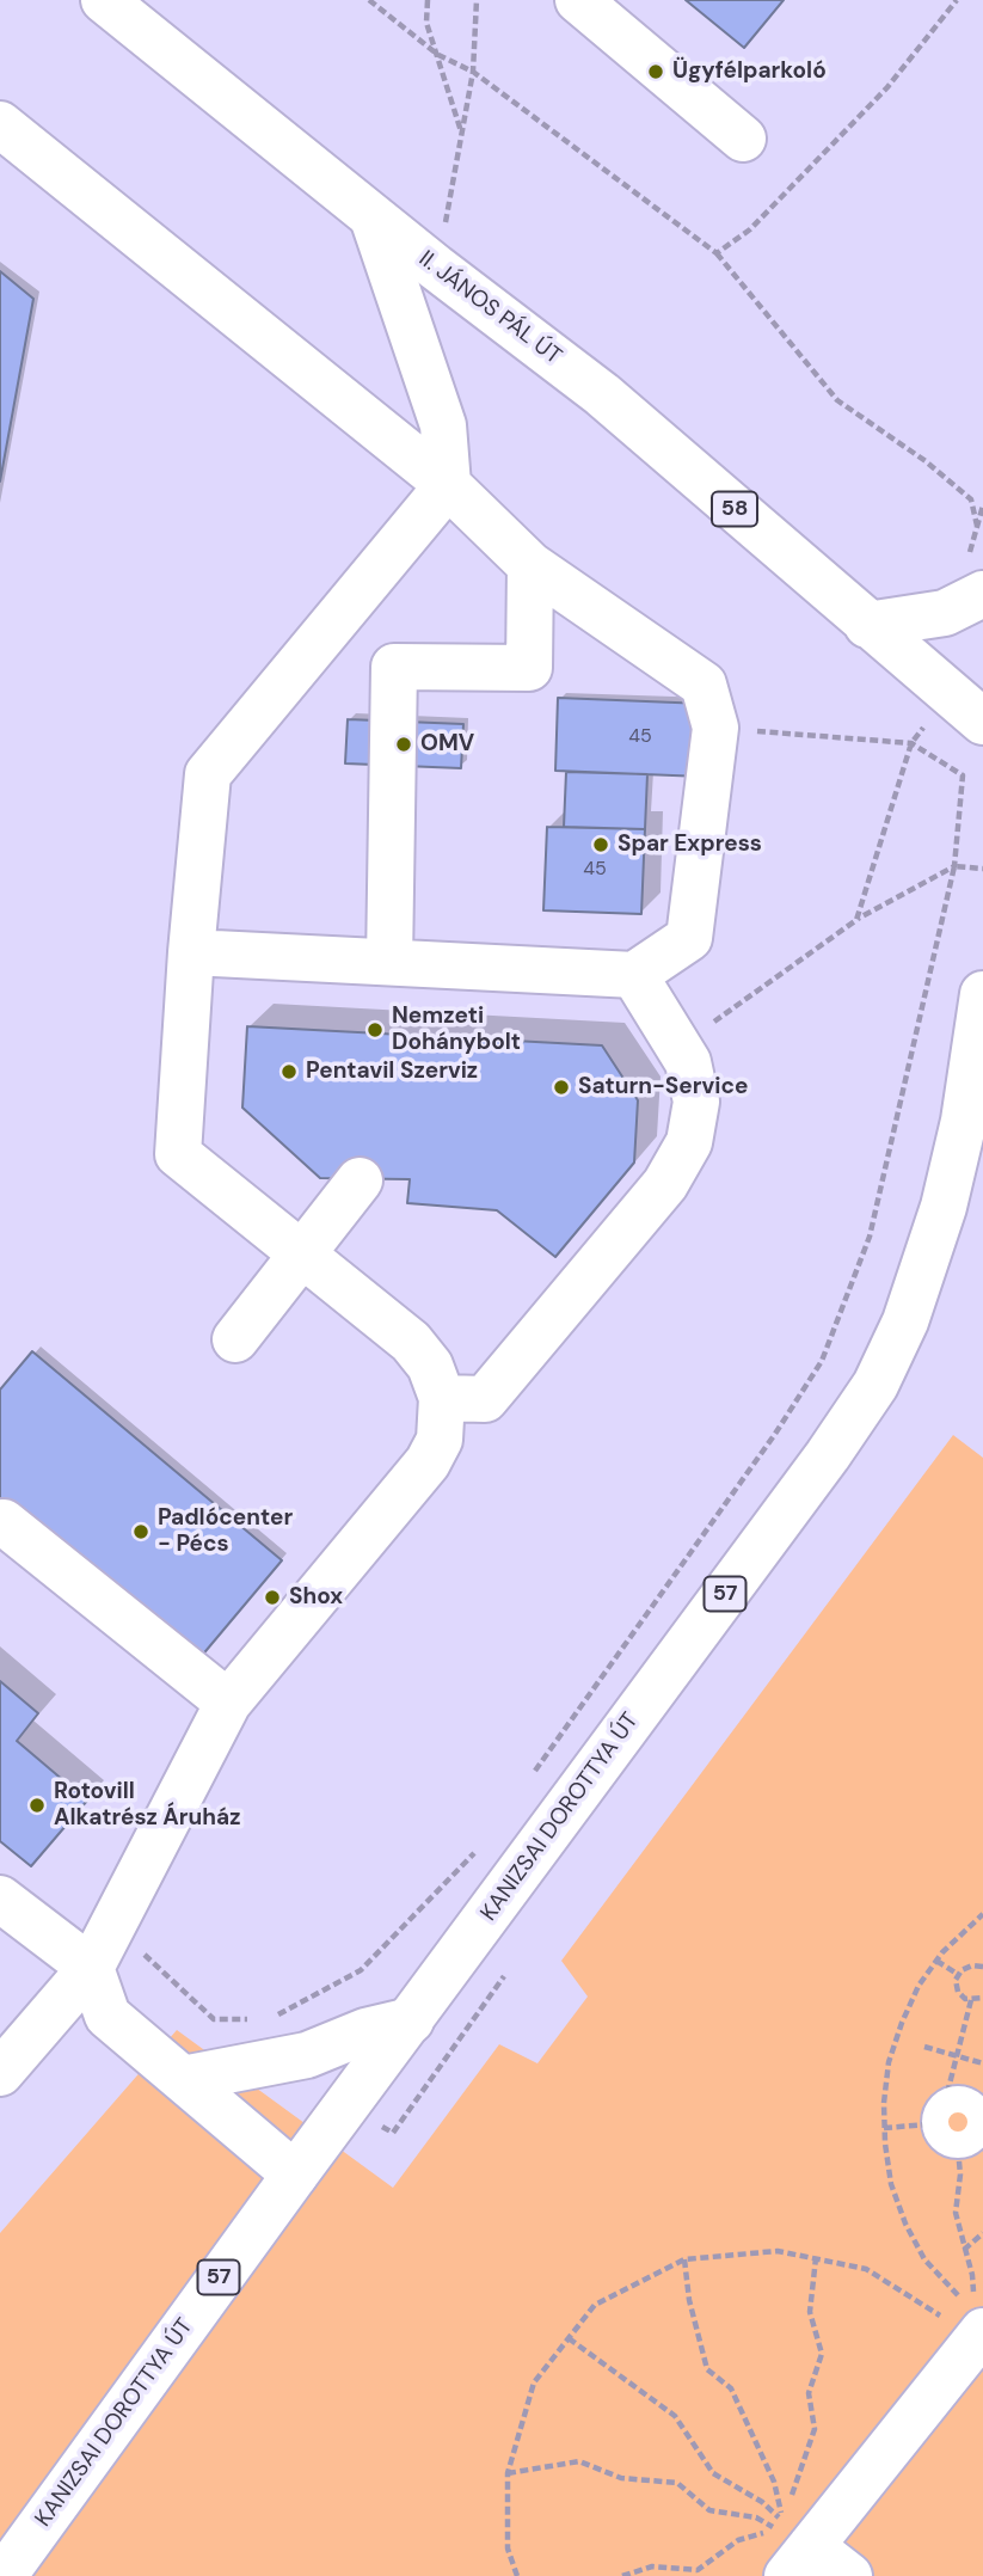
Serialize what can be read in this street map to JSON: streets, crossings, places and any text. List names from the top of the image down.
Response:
{
  "streets": {
    "street": [
      "II. JÁNOS PÁL ÚT",
      "58",
      "57",
      "KANIZSAI DOROTTYA ÚT"
    ]
  },
  "crossings": [
    ["II. JÁNOS PÁL ÚT", "58"]
  ],
  "places": [
    "Ügyfélparkoló",
    "OMV",
    "Spar Express",
    "Nemzeti Dohánybolt",
    "Pentavil Szerviz",
    "Saturn-Service",
    "Padlócenter - Pécs",
    "Shox",
    "Rotovill Alkatrész Áruház"
  ],
  "house_numbers": ["45", "45"]
}
